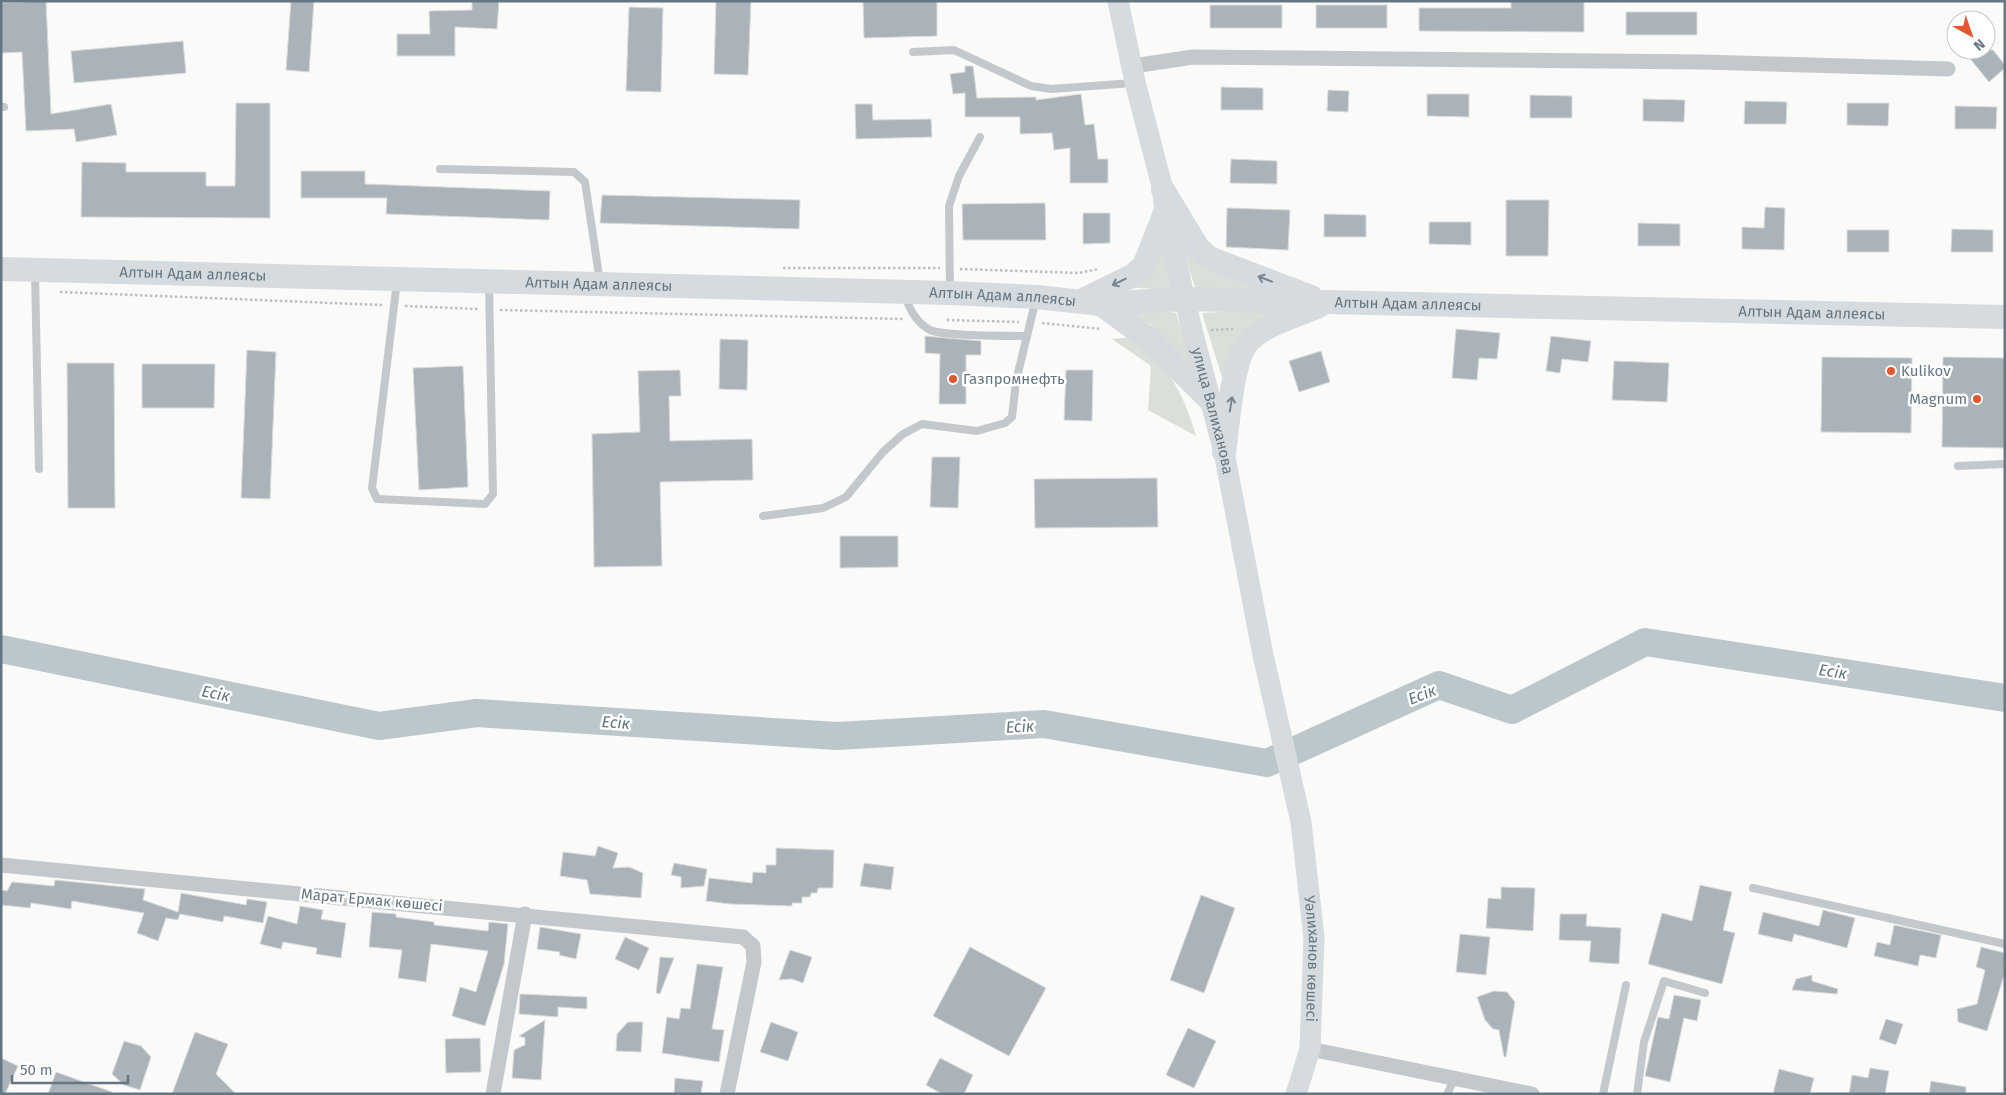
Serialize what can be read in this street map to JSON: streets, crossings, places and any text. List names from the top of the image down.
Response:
{
  "streets": {
    "main road": ["Алтын Адам аллеясы", "улица Валиханова", "Уәлиханов көшесі"],
    "street": ["Марат Ермак көшесі"]
  },
  "crossings": [
    ["Алтын Адам аллеясы", "улица Валиханова"],
    ["улица Валиханова", "Уәлиханов көшесі"]
  ],
  "water": ["Есік"],
  "places": ["Kulikov", "Газпромнефть", "Magnum"],
  "scale_bar": "50 m",
  "north": "bottom right"
}
